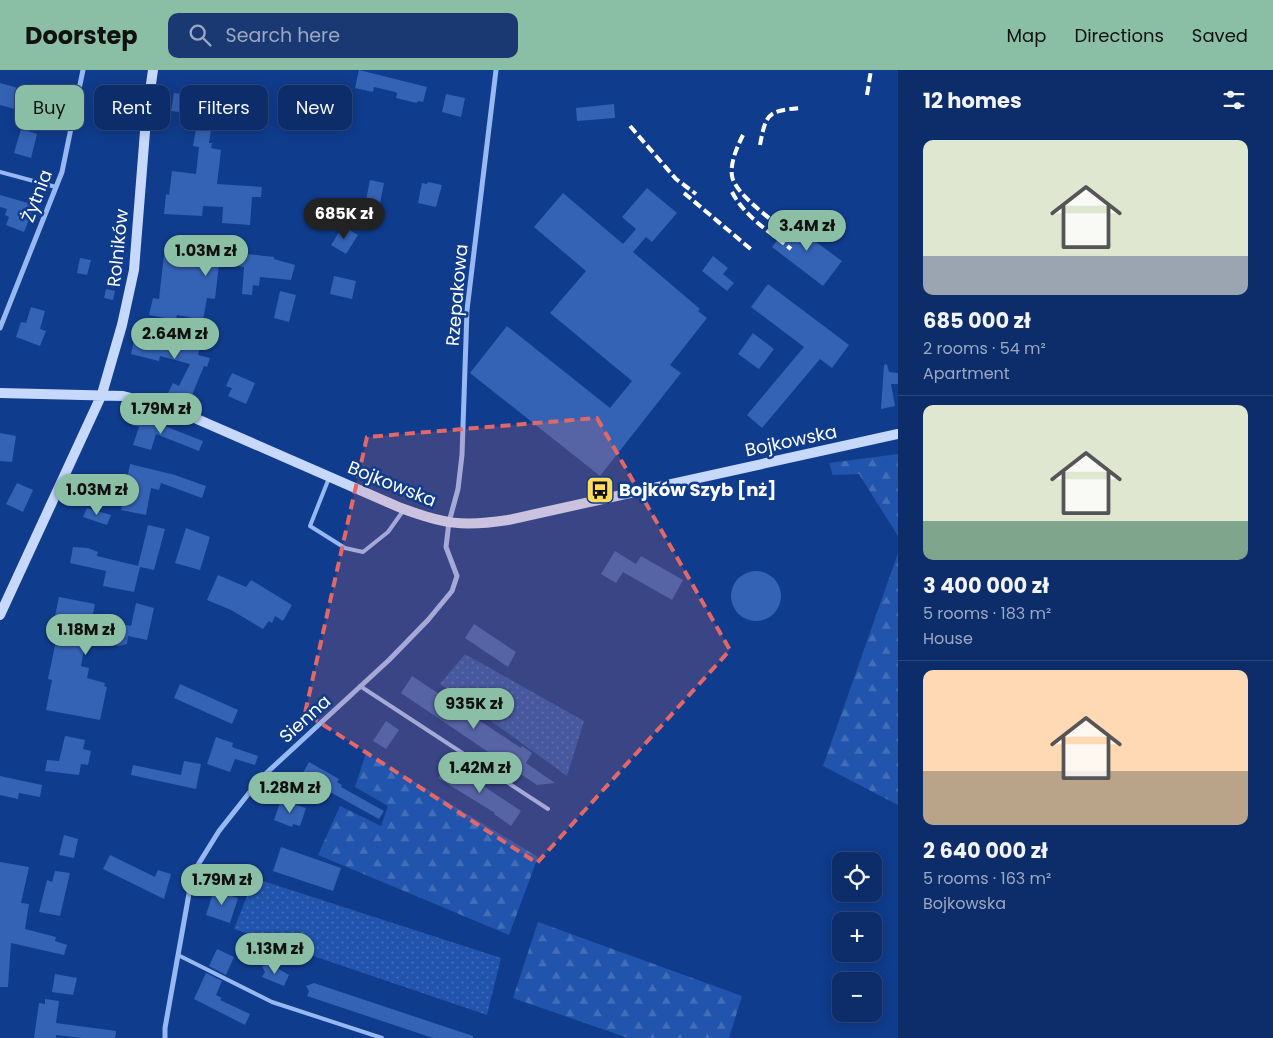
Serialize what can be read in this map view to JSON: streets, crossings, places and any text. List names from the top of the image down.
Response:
{
  "streets": {
    "street": [
      "Żytnia",
      "Rolników",
      "Rzepakowa",
      "Bojkowska",
      "Sienna"
    ]
  },
  "crossings": [
    ["Rolników", "Bojkowska"],
    ["Rzepakowa", "Bojkowska"],
    ["Rzepakowa", "Sienna"],
    ["Bojkowska", "Sienna"]
  ],
  "places": {
    "bus stop": ["Bojków Szyb [nż]"]
  },
  "page": {
    "header": "Doorstep",
    "search": "Search here",
    "nav": ["Map", "Directions", "Saved"],
    "heading": "12 homes",
    "chip": [
      "Buy",
      "Rent",
      "Filters",
      "New"
    ],
    "list": [
      {
        "name": "685 000 zł",
        "note": "2 rooms · 54 m² · Apartment"
      },
      {
        "name": "3 400 000 zł",
        "note": "5 rooms · 183 m² · House"
      },
      {
        "name": "2 640 000 zł",
        "note": "5 rooms · 163 m² · Bojkowska"
      }
    ],
    "price": [
      "685K zł",
      "3.4M zł",
      "1.03M zł",
      "2.64M zł",
      "1.79M zł",
      "1.03M zł",
      "1.18M zł",
      "935K zł",
      "1.42M zł",
      "1.28M zł",
      "1.79M zł",
      "1.13M zł"
    ],
    "map_buttons": ["+", "−"]
  }
}
